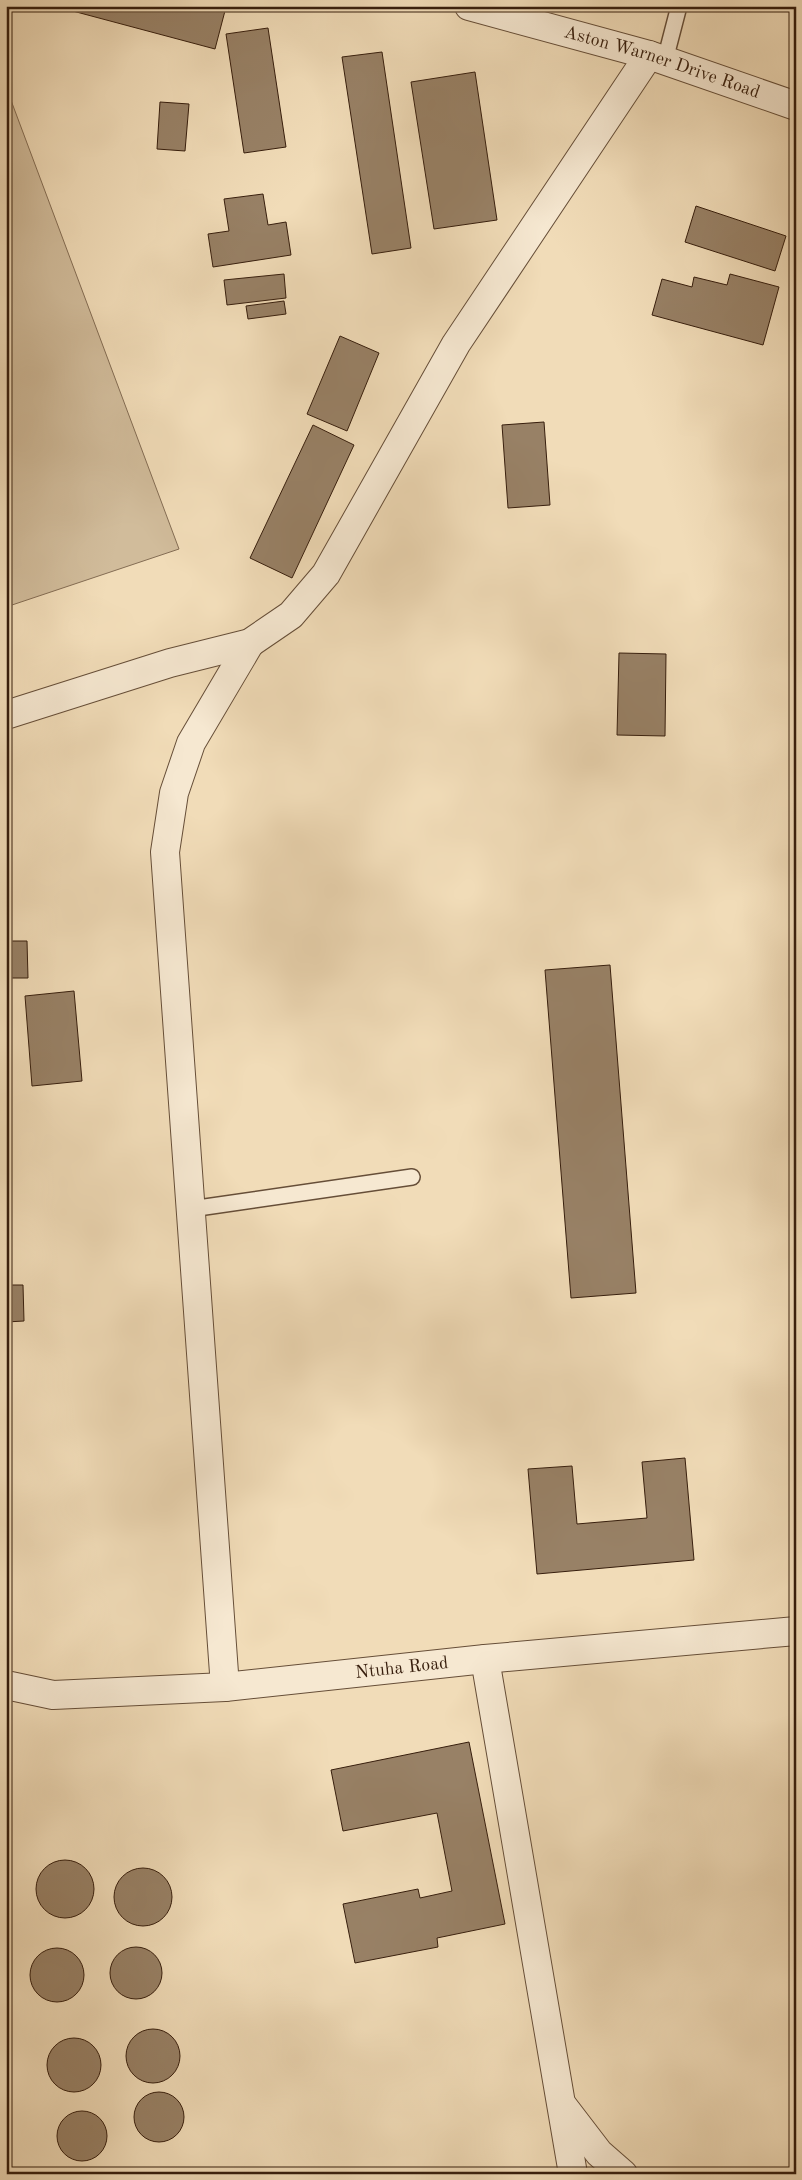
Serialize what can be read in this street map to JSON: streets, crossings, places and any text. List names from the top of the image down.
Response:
{
  "streets": {
    "street": ["Aston Warner Drive Road", "Ntuha Road"]
  }
}
